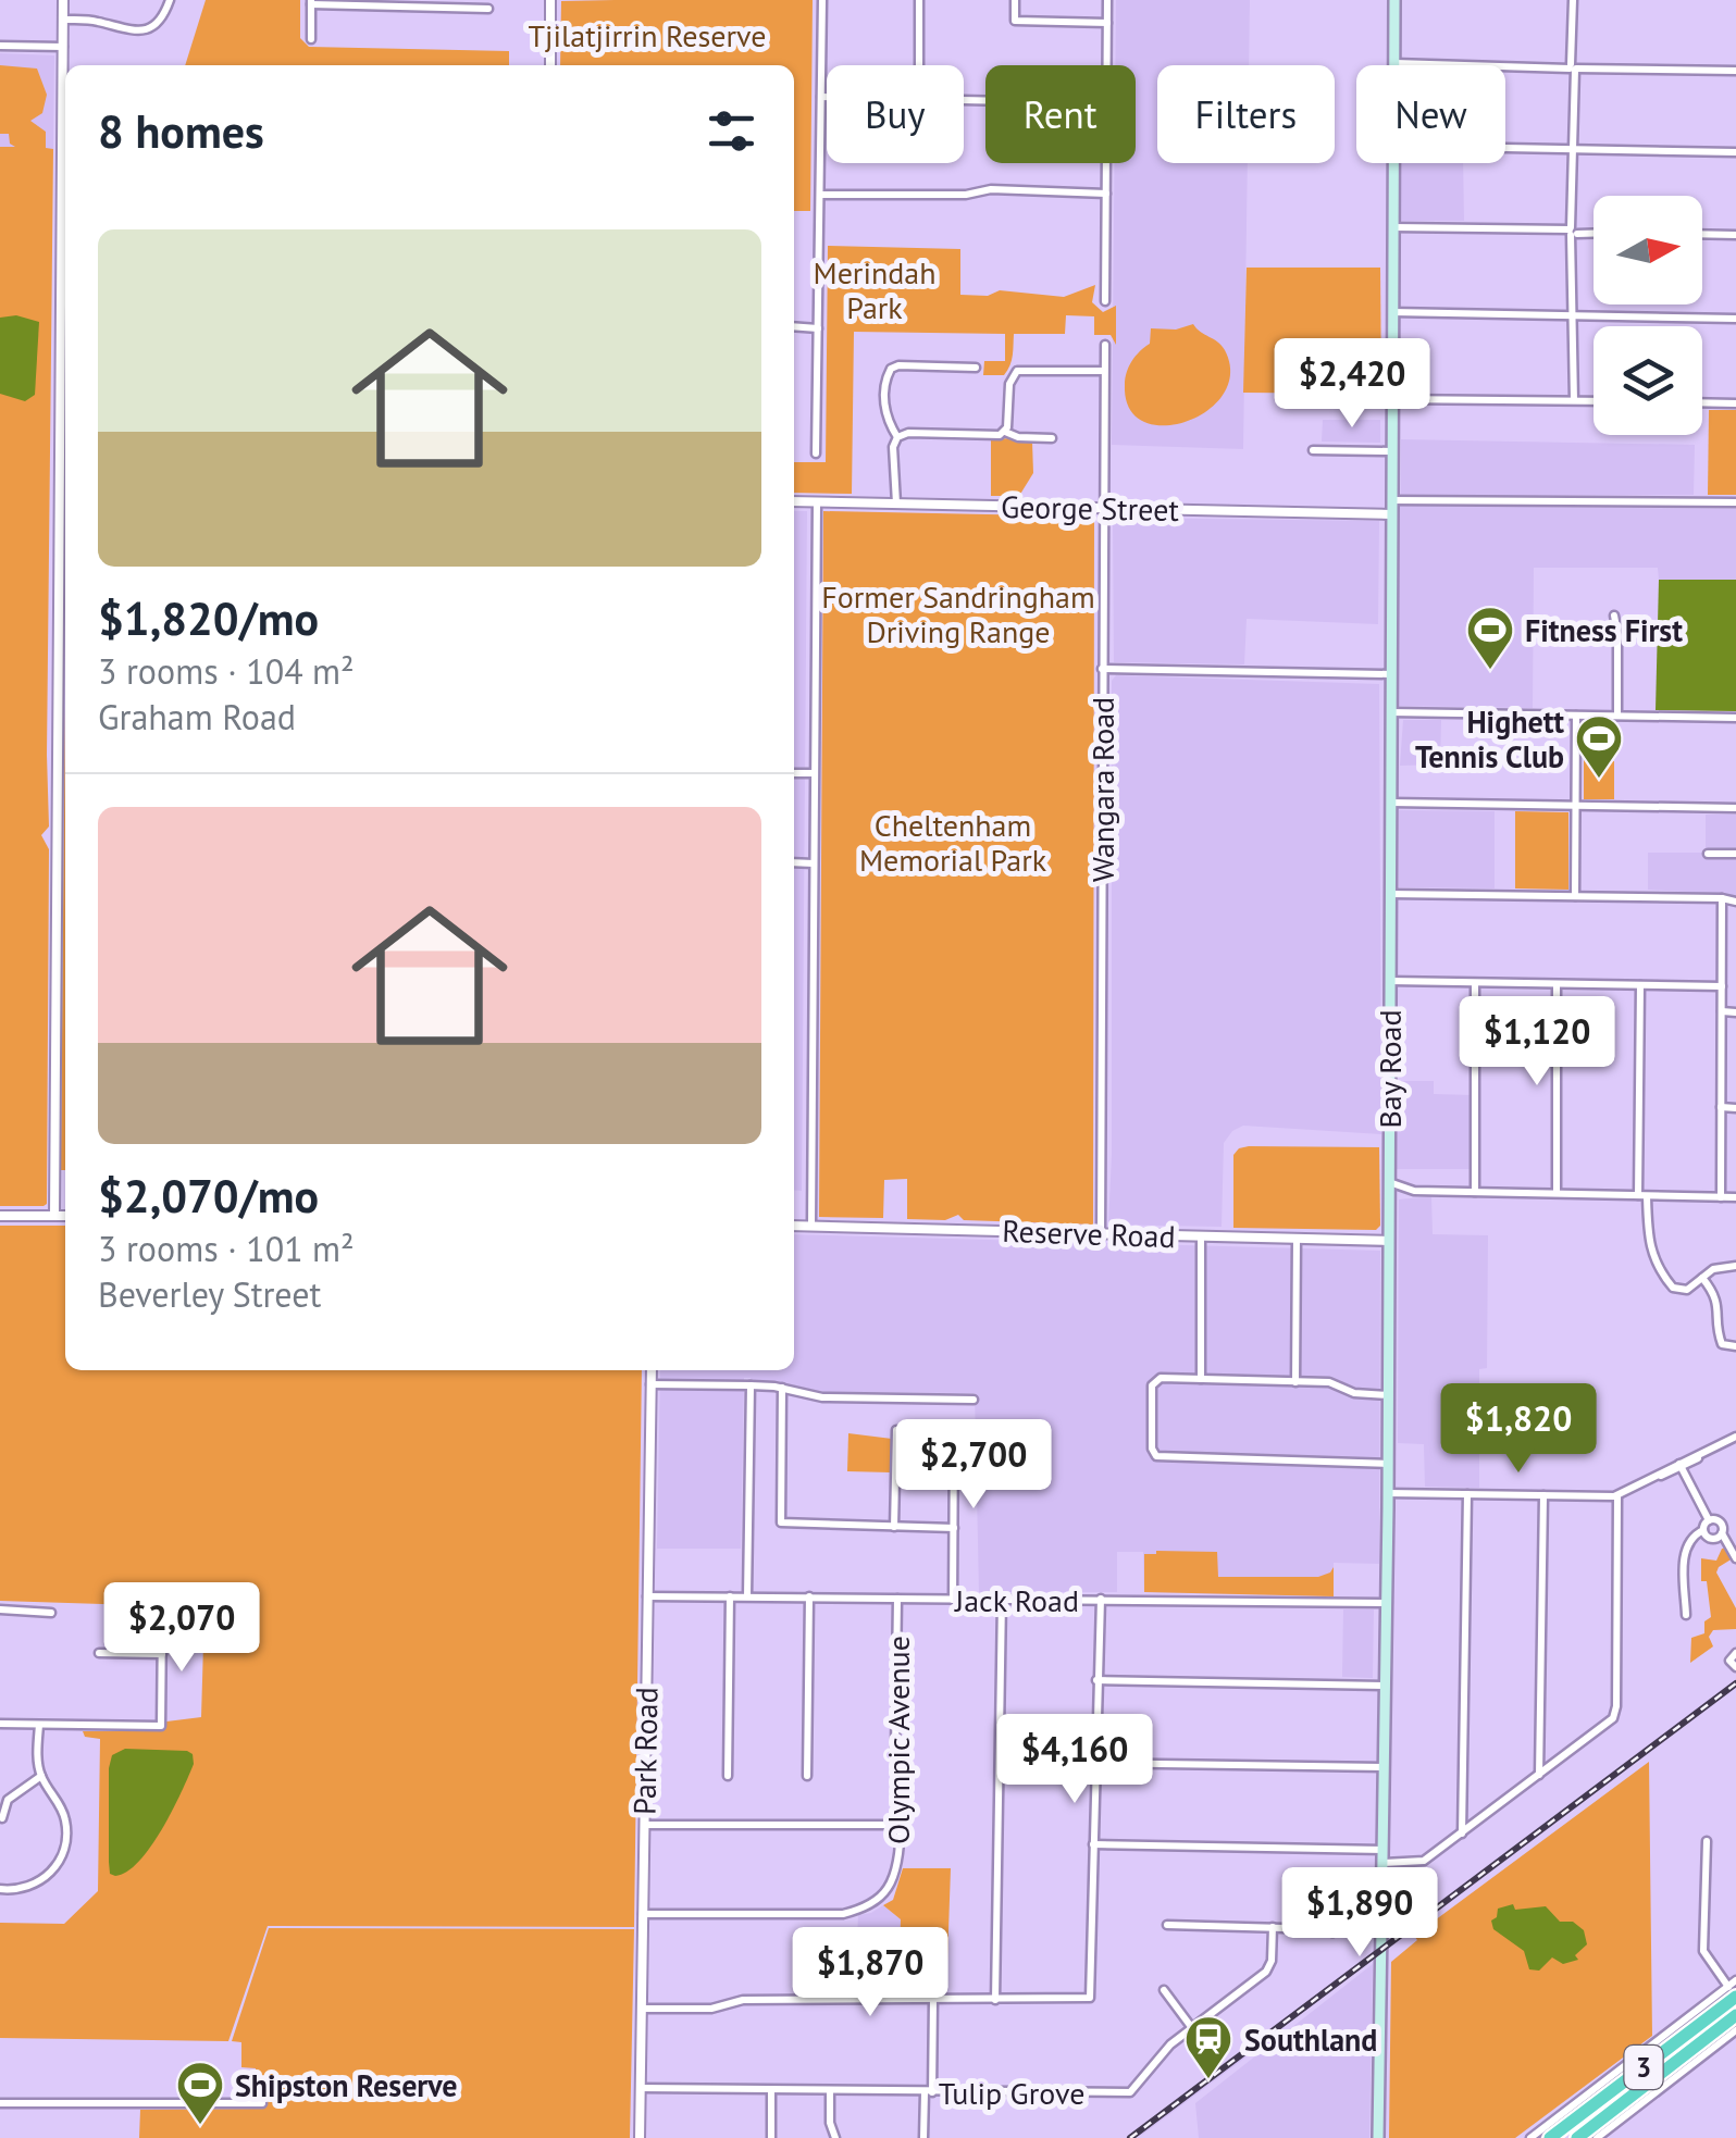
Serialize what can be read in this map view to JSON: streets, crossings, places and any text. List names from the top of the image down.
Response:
{
  "streets": {
    "highway": ["3"],
    "main road": ["Bay Road"],
    "street": [
      "George Street",
      "Wangara Road",
      "Reserve Road",
      "Jack Road",
      "Olympic Avenue",
      "Park Road",
      "Tulip Grove"
    ]
  },
  "crossings": [
    ["George Street", "Wangara Road"],
    ["George Street", "Bay Road"],
    ["Wangara Road", "Reserve Road"],
    ["Bay Road", "Reserve Road"],
    ["Bay Road", "Jack Road"],
    ["Jack Road", "Olympic Avenue"],
    ["Jack Road", "Park Road"],
    ["Olympic Avenue", "Park Road"],
    ["Park Road", "Tulip Grove"]
  ],
  "parks": [
    "Tjilatjirrin Reserve",
    "Merindah Park",
    "Former Sandringham Driving Range",
    "Cheltenham Memorial Park"
  ],
  "places": {
    "sports": ["Fitness First", "Highett Tennis Club", "Shipston Reserve"],
    "station": ["Southland"]
  },
  "north": "right",
  "page": {
    "chip": [
      "Buy",
      "Rent",
      "Filters",
      "New"
    ],
    "heading": "8 homes",
    "list": [
      {
        "name": "$1,820/mo",
        "note": "3 rooms · 104 m² · Graham Road"
      },
      {
        "name": "$2,070/mo",
        "note": "3 rooms · 101 m² · Beverley Street"
      }
    ],
    "price": [
      "$2,420",
      "$1,120",
      "$1,820",
      "$2,700",
      "$2,070",
      "$4,160",
      "$1,890",
      "$1,870"
    ]
  }
}
